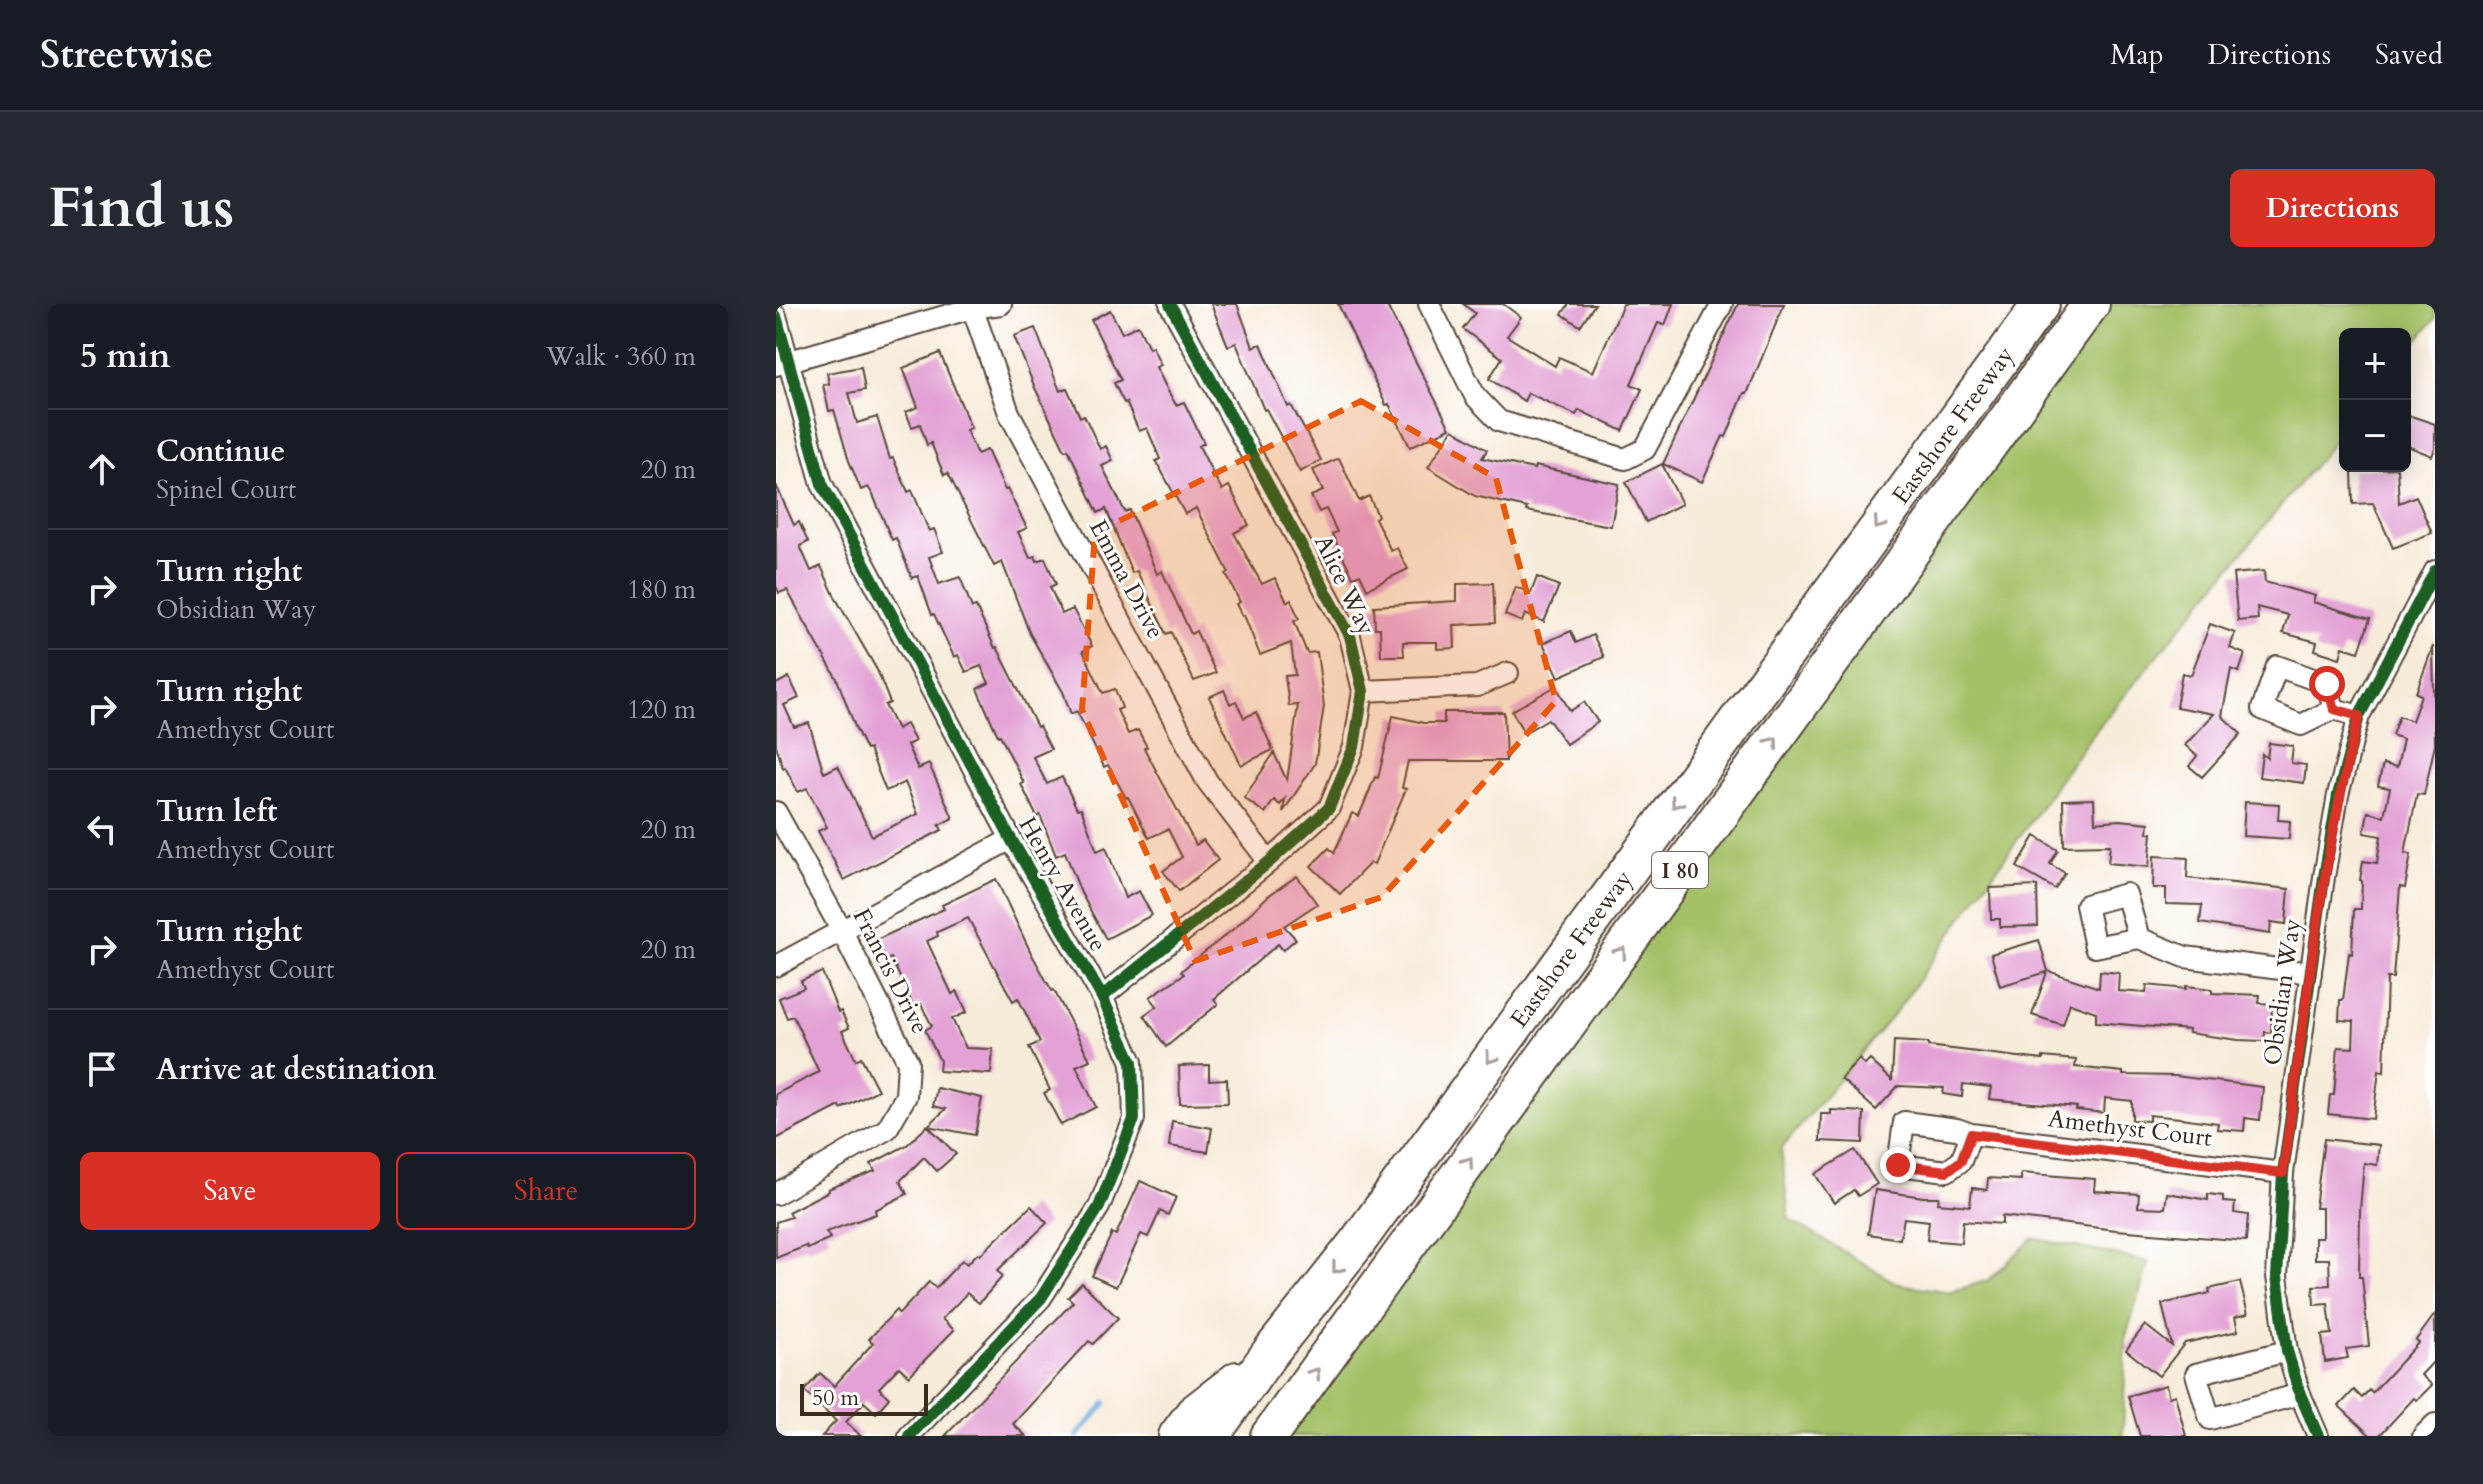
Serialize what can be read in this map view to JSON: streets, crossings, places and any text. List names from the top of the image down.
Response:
{
  "streets": {
    "highway": ["Eastshore Freeway", "I 80"],
    "street": [
      "Emma Drive",
      "Alice Way",
      "Henry Avenue",
      "Francis Drive",
      "Obsidian Way",
      "Amethyst Court"
    ]
  },
  "crossings": [
    ["Emma Drive", "Alice Way"],
    ["Alice Way", "Henry Avenue"],
    ["Obsidian Way", "Amethyst Court"]
  ],
  "scale_bar": "50 m",
  "page": {
    "header": "Streetwise",
    "nav": ["Map", "Directions", "Saved"],
    "buttons": [
      "Directions",
      ["Save", "Share"]
    ],
    "title": "Find us",
    "heading": ["5 min", "Walk · 360 m"],
    "map_buttons": ["+", "−"],
    "list": [
      ["Continue", "Spinel Court", "20 m"],
      ["Turn right", "Obsidian Way", "180 m"],
      ["Turn right", "Amethyst Court", "120 m"],
      ["Turn left", "Amethyst Court", "20 m"],
      ["Turn right", "Amethyst Court", "20 m"],
      "Arrive at destination"
    ],
    "scale": "50 m"
  }
}
